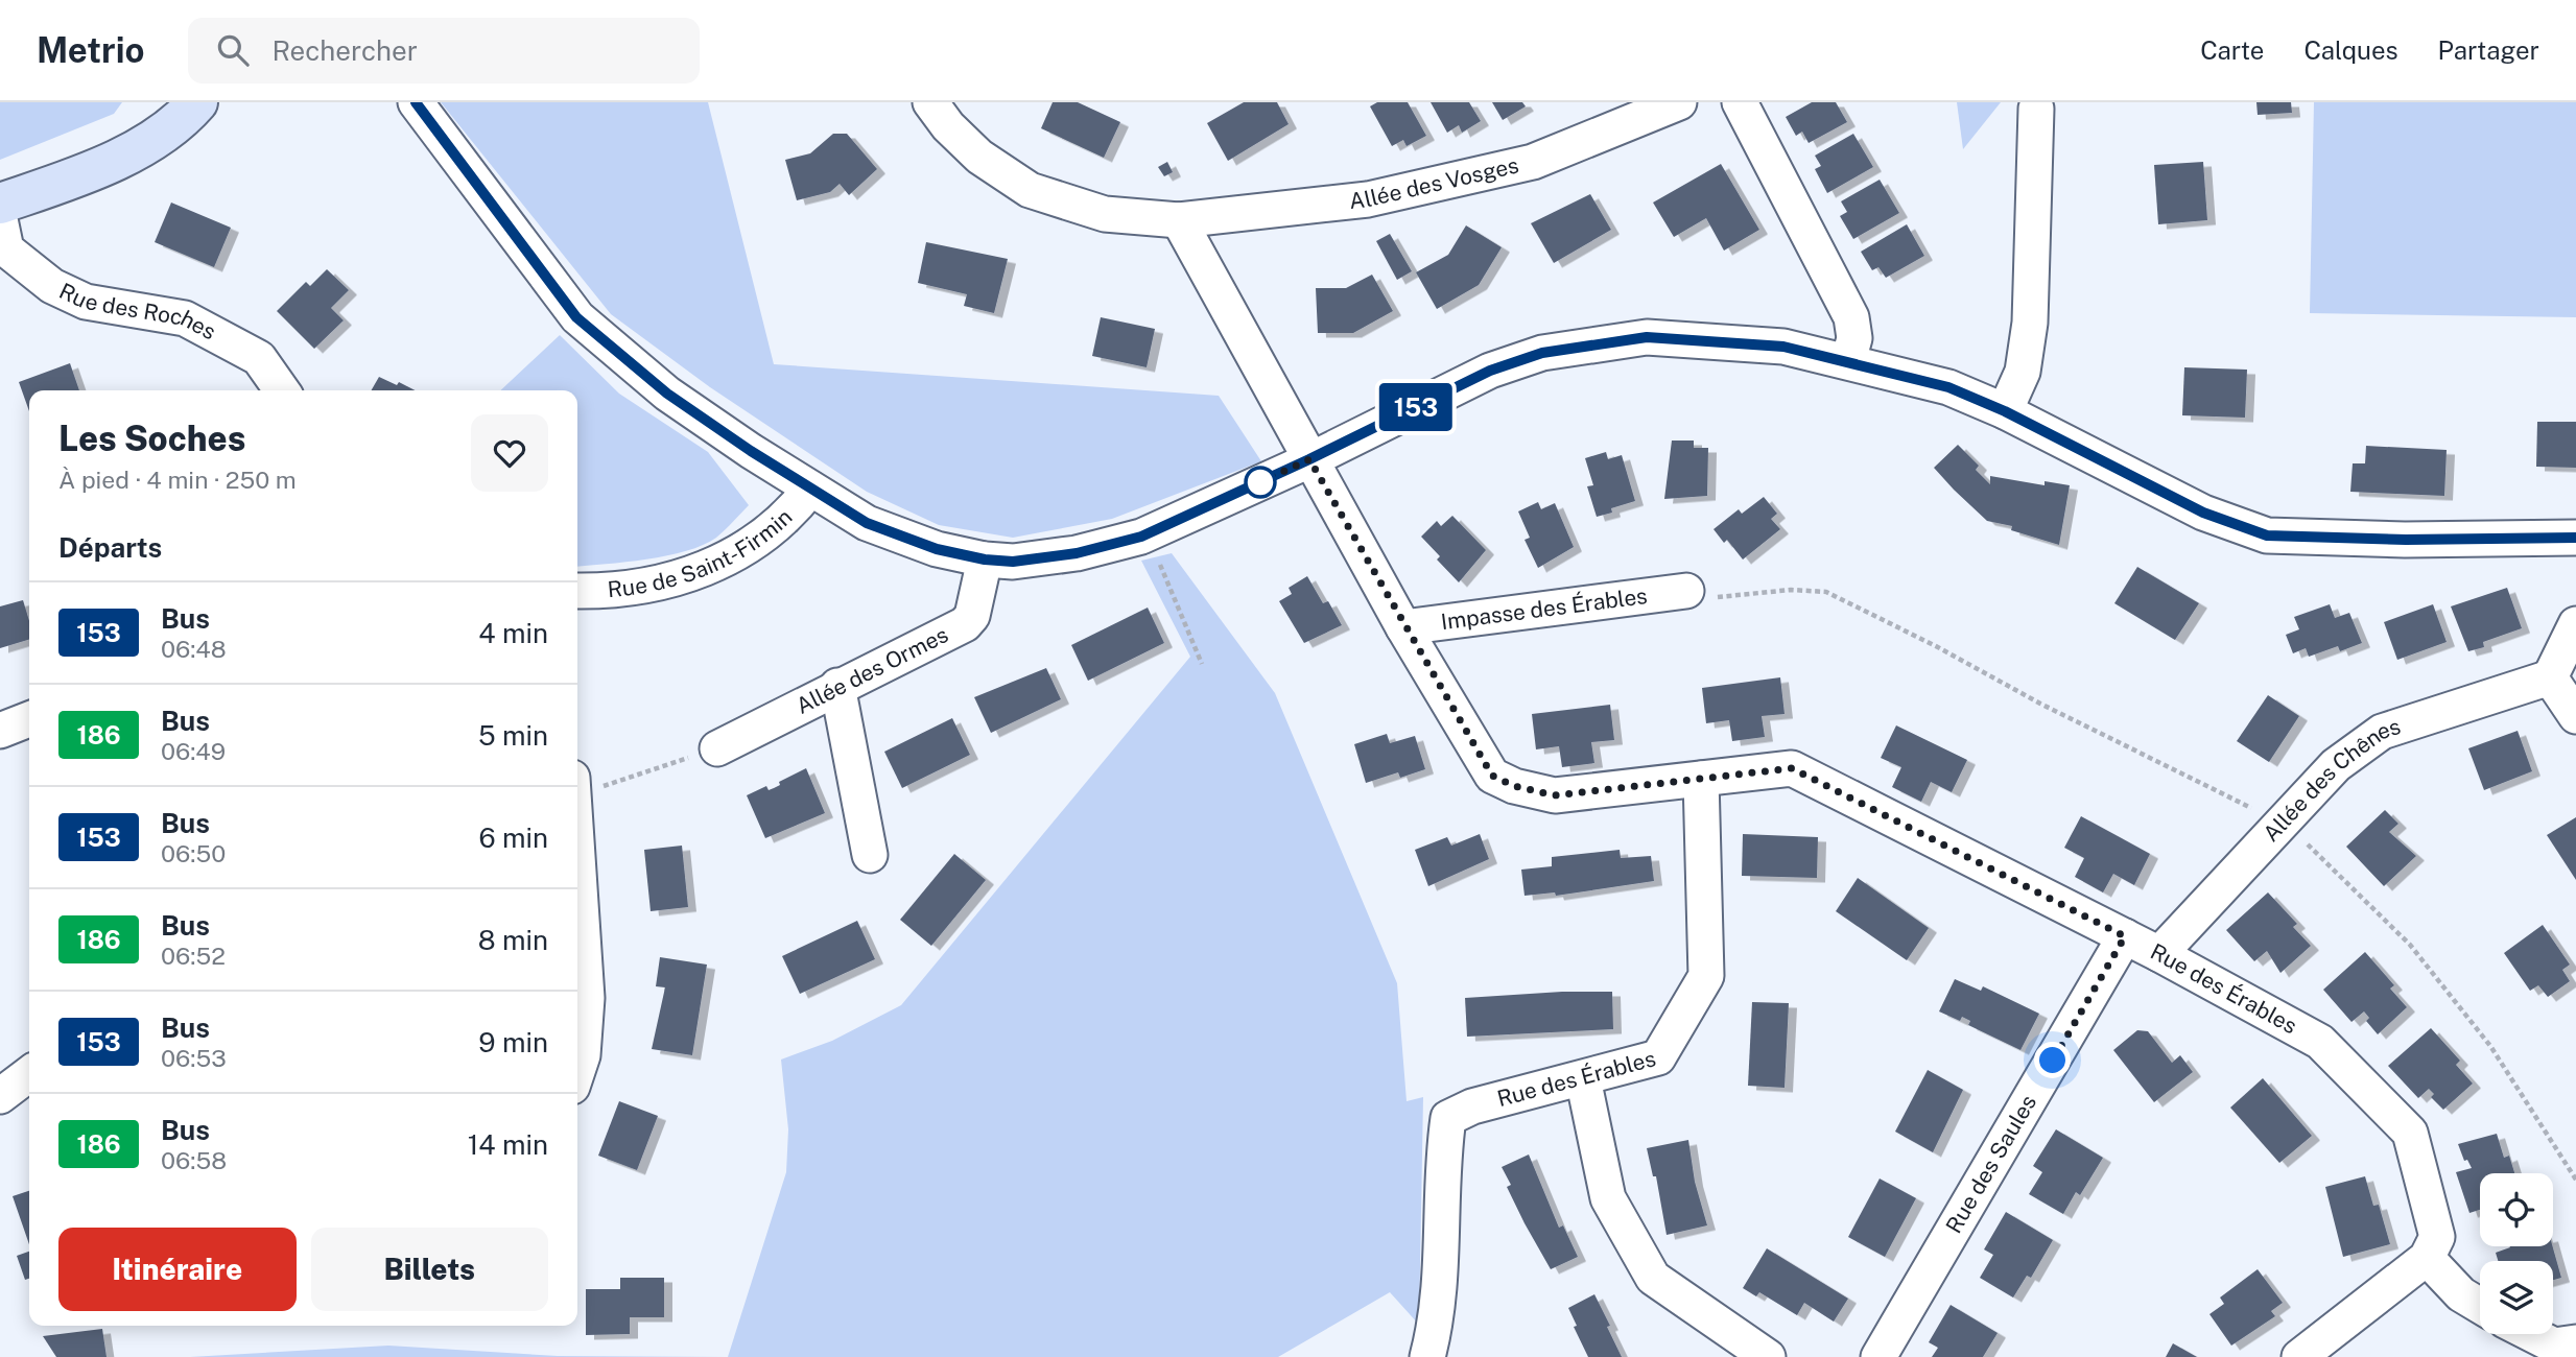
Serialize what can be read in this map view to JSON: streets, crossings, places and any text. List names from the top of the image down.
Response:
{
  "streets": {
    "street": [
      "Allée des Vosges",
      "Rue des Roches",
      "Rue de Saint-Firmin",
      "Impasse des Érables",
      "Allée des Ormes",
      "Allée des Chênes",
      "Rue des Érables",
      "Rue des Saules"
    ]
  },
  "crossings": [
    ["Rue de Saint-Firmin", "Allée des Ormes"],
    ["Rue de Saint-Firmin", "Rue des Érables"],
    ["Impasse des Érables", "Rue des Érables"],
    ["Allée des Chênes", "Rue des Érables"],
    ["Rue des Érables", "Rue des Saules"]
  ],
  "lines": ["bus line 153"],
  "page": {
    "header": "Metrio",
    "search": "Rechercher",
    "nav": ["Carte", "Calques", "Partager"],
    "on_map": "153",
    "heading": [
      ["Les Soches", "À pied · 4 min · 250 m"],
      "Départs"
    ],
    "list": [
      {
        "mark": "153",
        "name": "Bus",
        "note": "06:48",
        "value": "4 min"
      },
      {
        "mark": "186",
        "name": "Bus",
        "note": "06:49",
        "value": "5 min"
      },
      {
        "mark": "153",
        "name": "Bus",
        "note": "06:50",
        "value": "6 min"
      },
      {
        "mark": "186",
        "name": "Bus",
        "note": "06:52",
        "value": "8 min"
      },
      {
        "mark": "153",
        "name": "Bus",
        "note": "06:53",
        "value": "9 min"
      },
      {
        "mark": "186",
        "name": "Bus",
        "note": "06:58",
        "value": "14 min"
      }
    ],
    "buttons": ["Itinéraire", "Billets"]
  }
}
